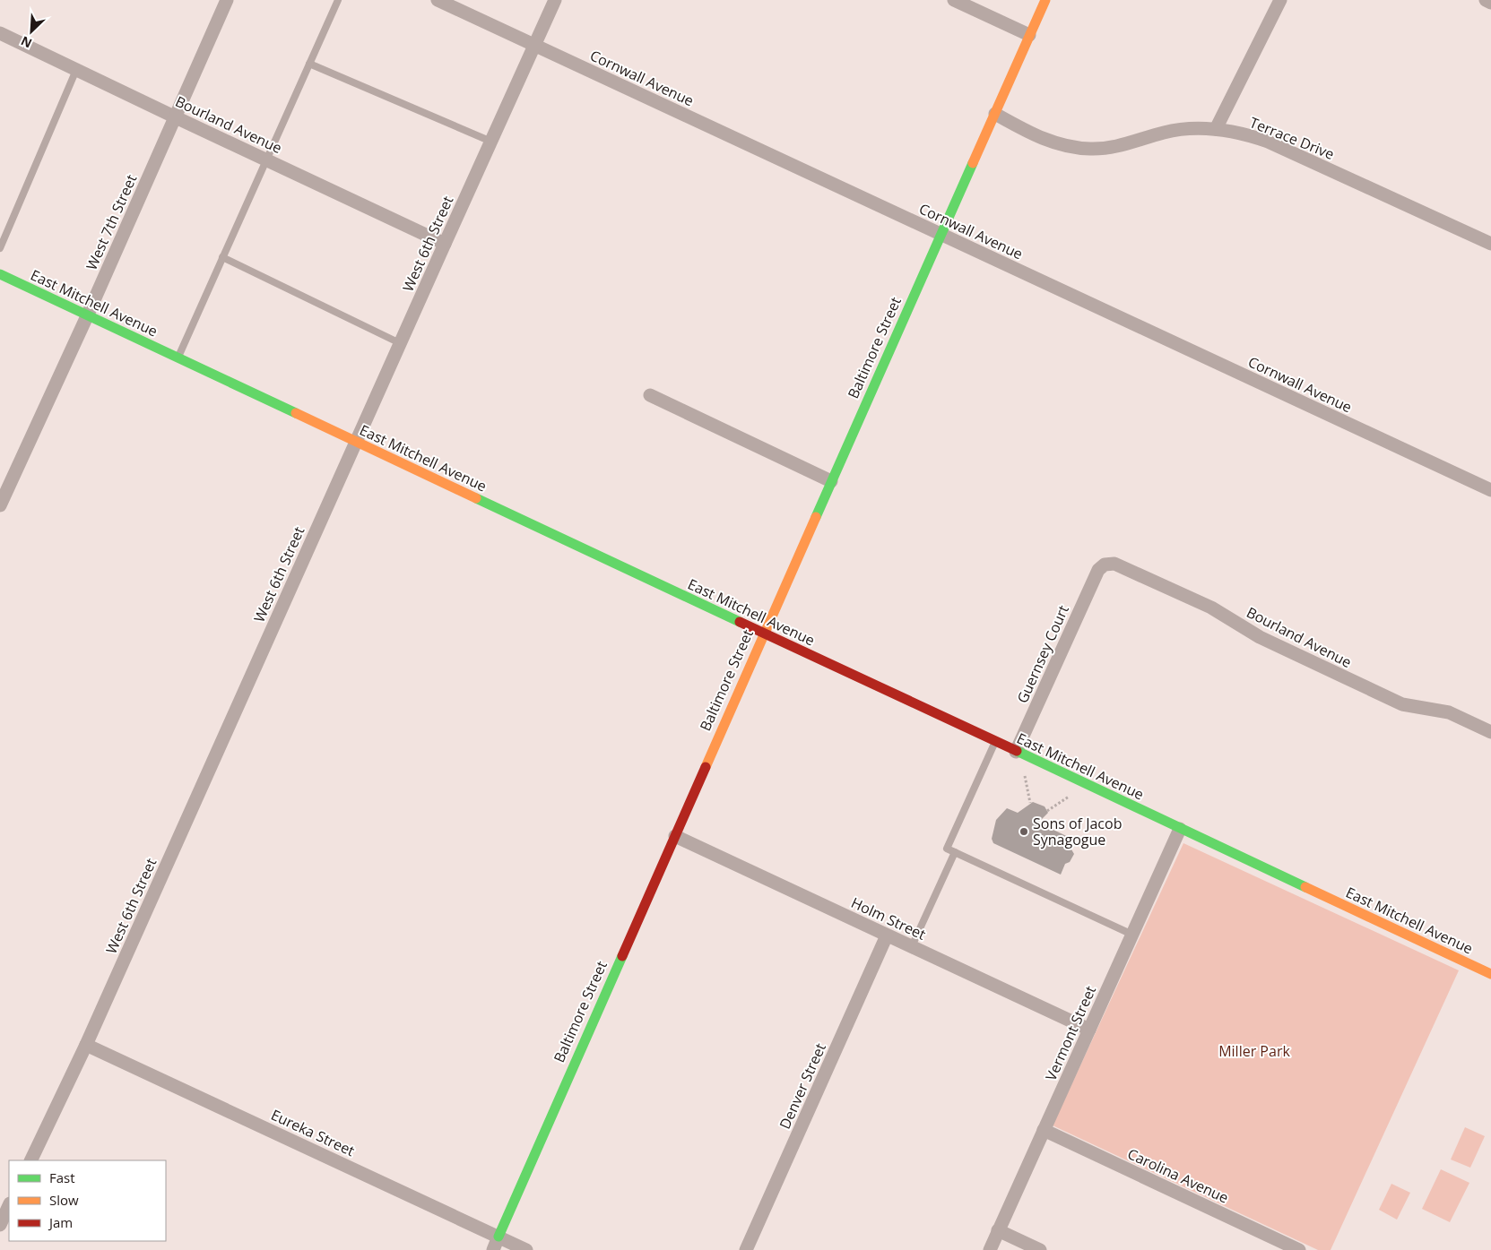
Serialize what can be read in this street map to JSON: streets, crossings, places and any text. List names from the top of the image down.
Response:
{
  "streets": {
    "street": [
      "Cornwall Avenue",
      "Bourland Avenue",
      "Terrace Drive",
      "West 7th Street",
      "West 6th Street",
      "East Mitchell Avenue",
      "Baltimore Street",
      "Guernsey Court",
      "Holm Street",
      "Vermont Street",
      "Denver Street",
      "Eureka Street",
      "Carolina Avenue"
    ]
  },
  "crossings": [
    ["Cornwall Avenue", "West 6th Street"],
    ["Cornwall Avenue", "Baltimore Street"],
    ["Bourland Avenue", "West 7th Street"],
    ["Bourland Avenue", "West 6th Street"],
    ["Bourland Avenue", "Guernsey Court"],
    ["Terrace Drive", "Baltimore Street"],
    ["West 7th Street", "East Mitchell Avenue"],
    ["West 6th Street", "East Mitchell Avenue"],
    ["West 6th Street", "Eureka Street"],
    ["East Mitchell Avenue", "Baltimore Street"],
    ["East Mitchell Avenue", "Guernsey Court"],
    ["East Mitchell Avenue", "Vermont Street"],
    ["Baltimore Street", "Holm Street"],
    ["Baltimore Street", "Eureka Street"],
    ["Holm Street", "Vermont Street"],
    ["Holm Street", "Denver Street"],
    ["Vermont Street", "Carolina Avenue"]
  ],
  "parks": ["Miller Park"],
  "places": ["Sons of Jacob Synagogue"],
  "legend": ["Fast", "Slow", "Jam"],
  "north": "bottom left"
}
